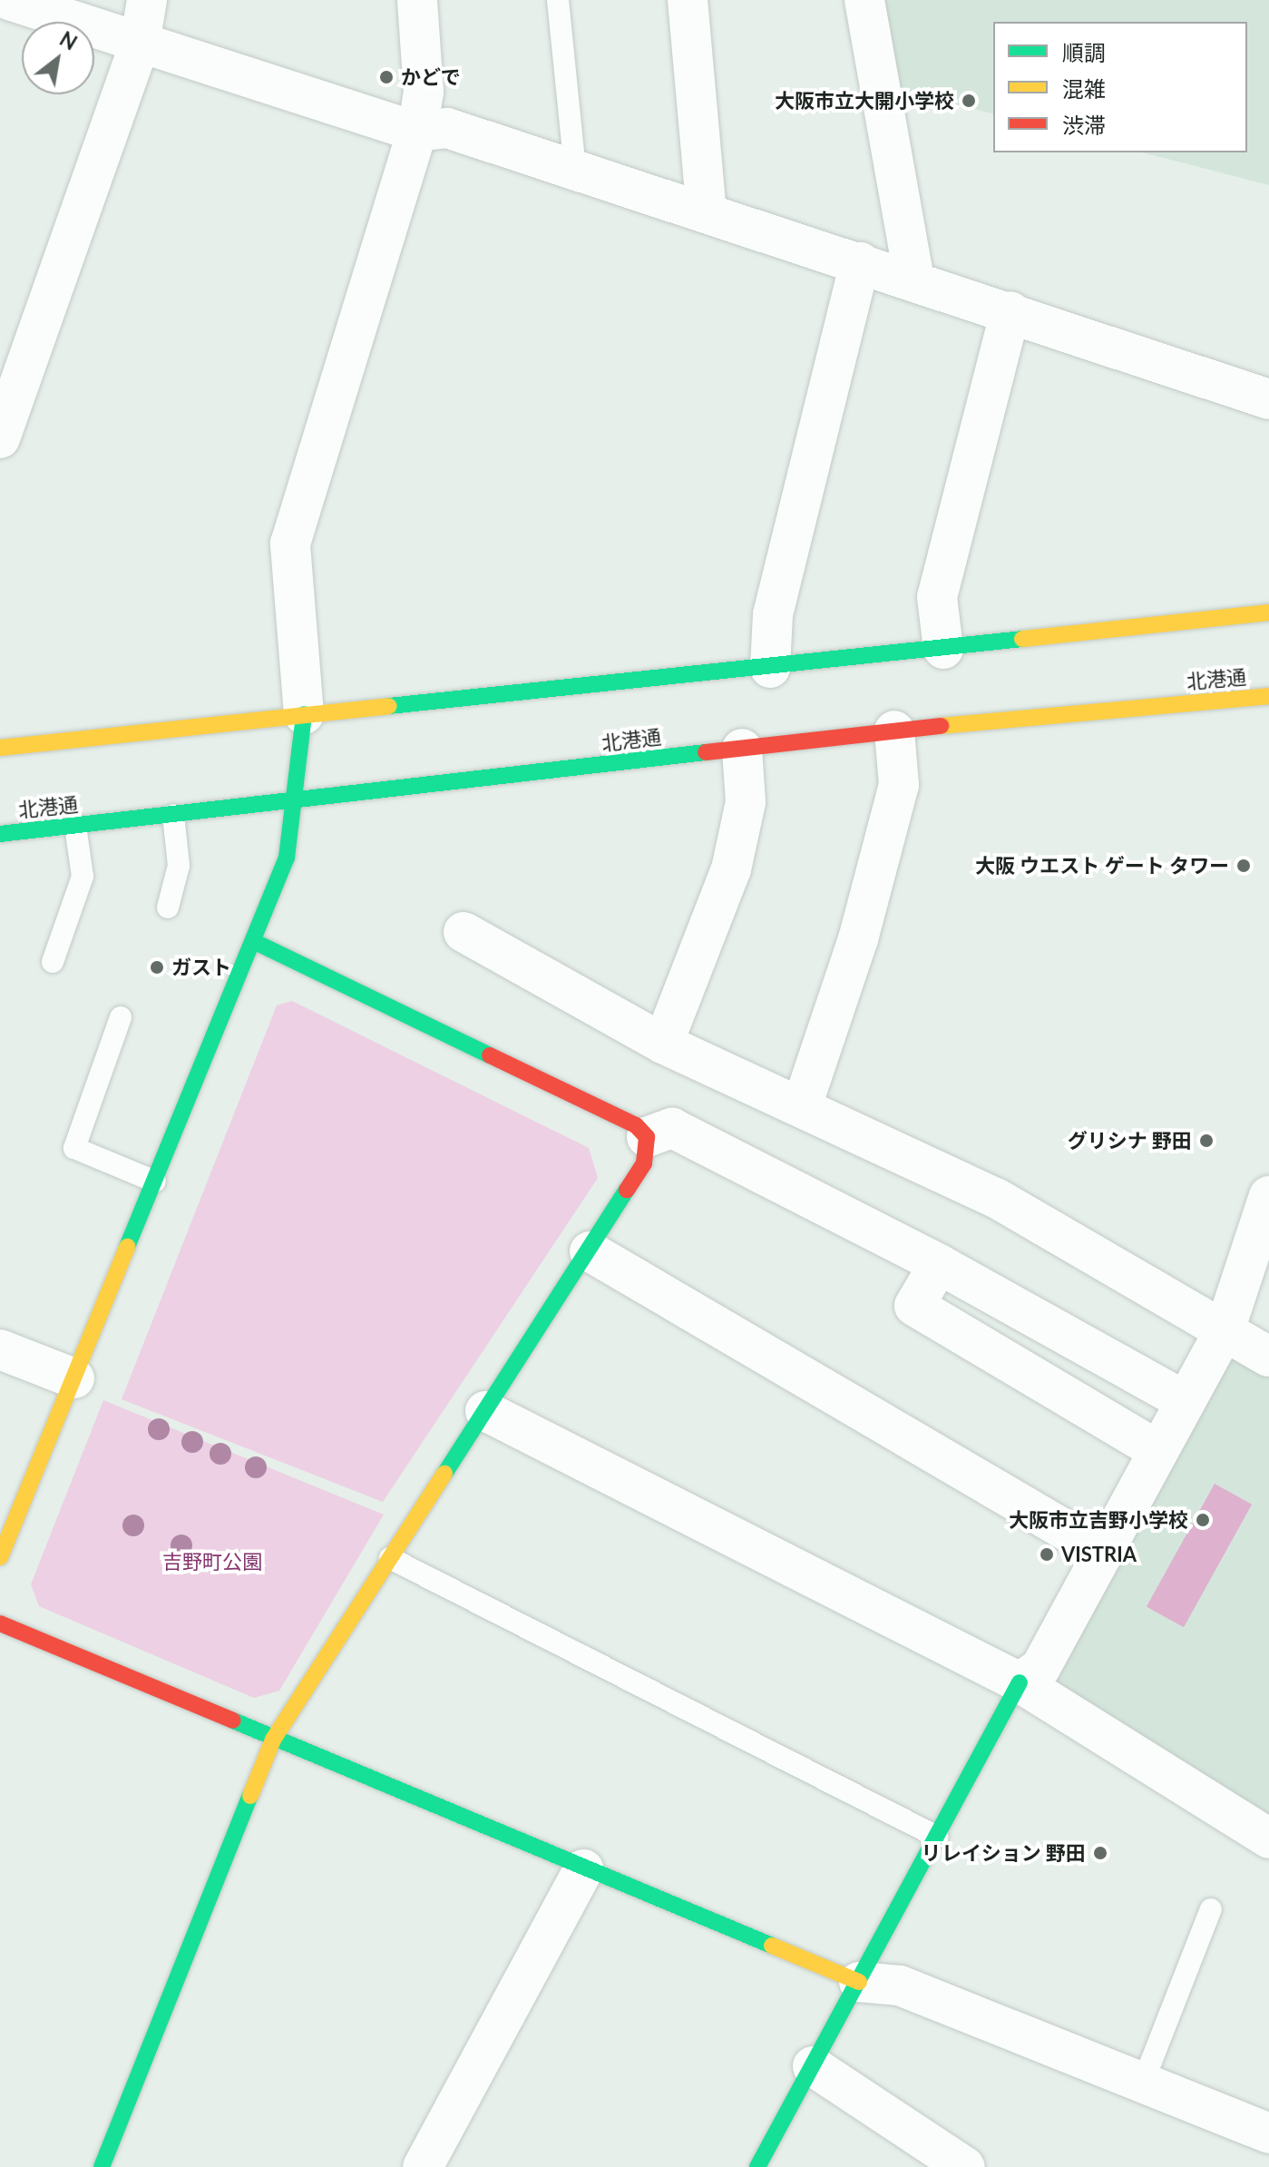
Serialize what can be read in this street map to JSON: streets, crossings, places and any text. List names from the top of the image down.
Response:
{
  "streets": {
    "street": ["北港通"]
  },
  "parks": ["吉野町公園"],
  "places": [
    "かどで",
    "大阪市立大開小学校",
    "大阪 ウエスト ゲート タワー",
    "ガスト",
    "グリシナ 野田",
    "大阪市立吉野小学校",
    "VISTRIA",
    "リレイション 野田"
  ],
  "legend": ["順調", "混雑", "渋滞"],
  "north": "top right"
}
